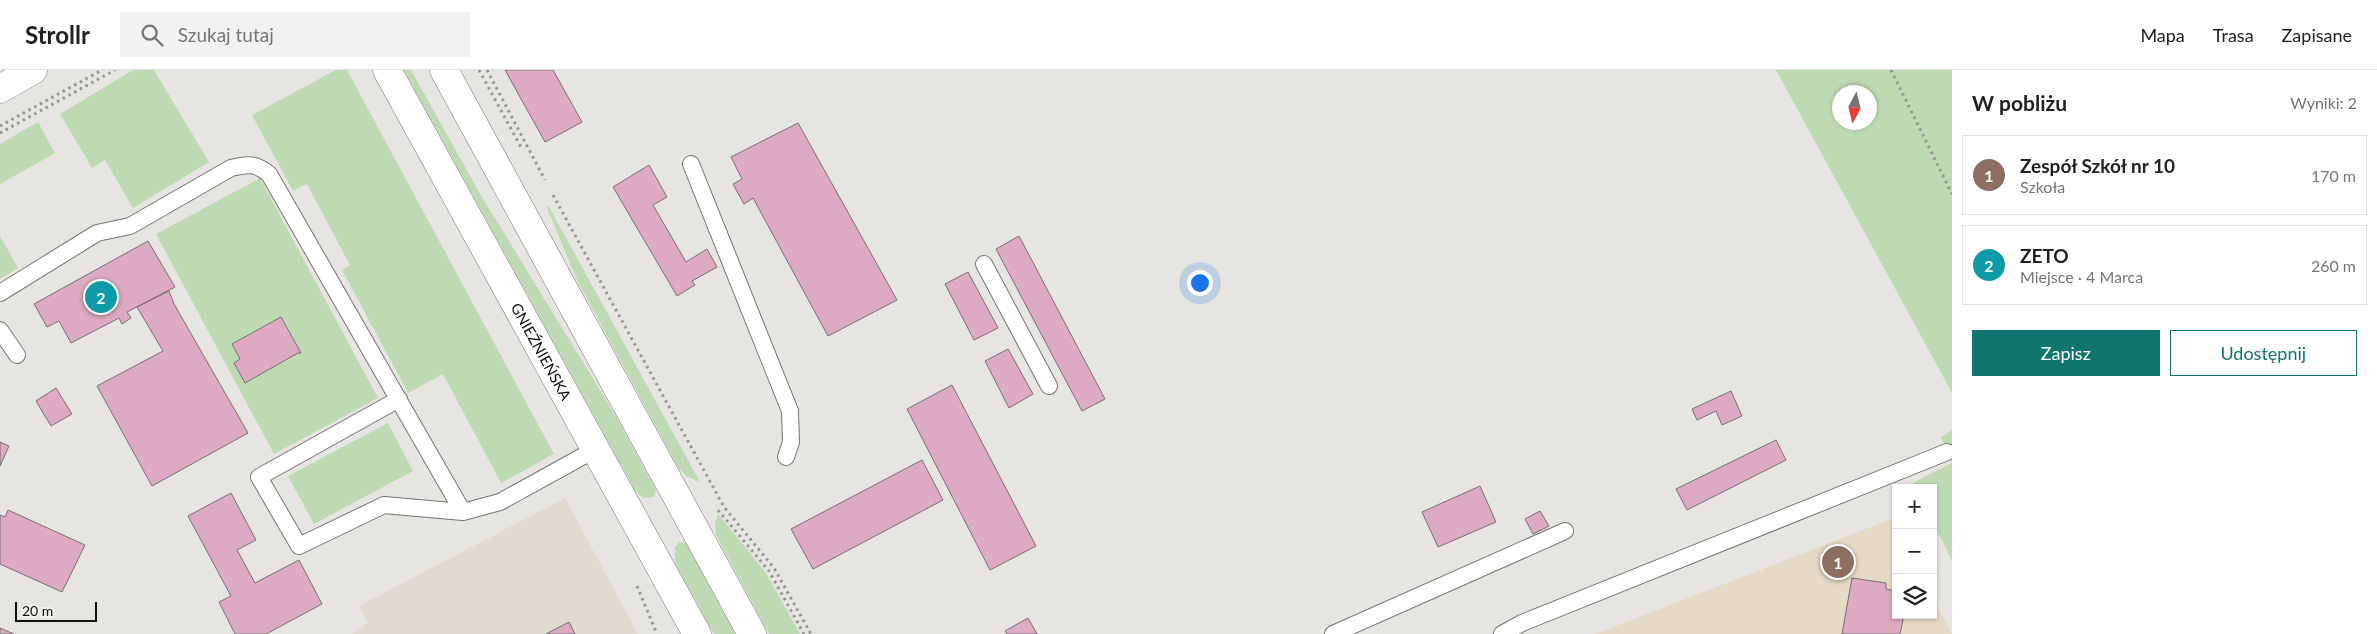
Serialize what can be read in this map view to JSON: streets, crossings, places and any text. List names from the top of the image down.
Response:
{
  "streets": {
    "street": ["GNIEŹNIEŃSKA"]
  },
  "scale_bar": "20 m",
  "north": "bottom",
  "page": {
    "header": "Strollr",
    "search": "Szukaj tutaj",
    "nav": ["Mapa", "Trasa", "Zapisane"],
    "heading": ["W pobliżu", "Wyniki: 2"],
    "list": [
      {
        "mark": "1",
        "name": "Zespół Szkół nr 10",
        "note": "Szkoła",
        "value": "170 m"
      },
      {
        "mark": "2",
        "name": "ZETO",
        "note": "Miejsce · 4 Marca",
        "value": "260 m"
      }
    ],
    "pins": ["2", "1"],
    "buttons": ["Zapisz", "Udostępnij"],
    "map_buttons": ["+", "−"],
    "scale": "20 m"
  }
}
